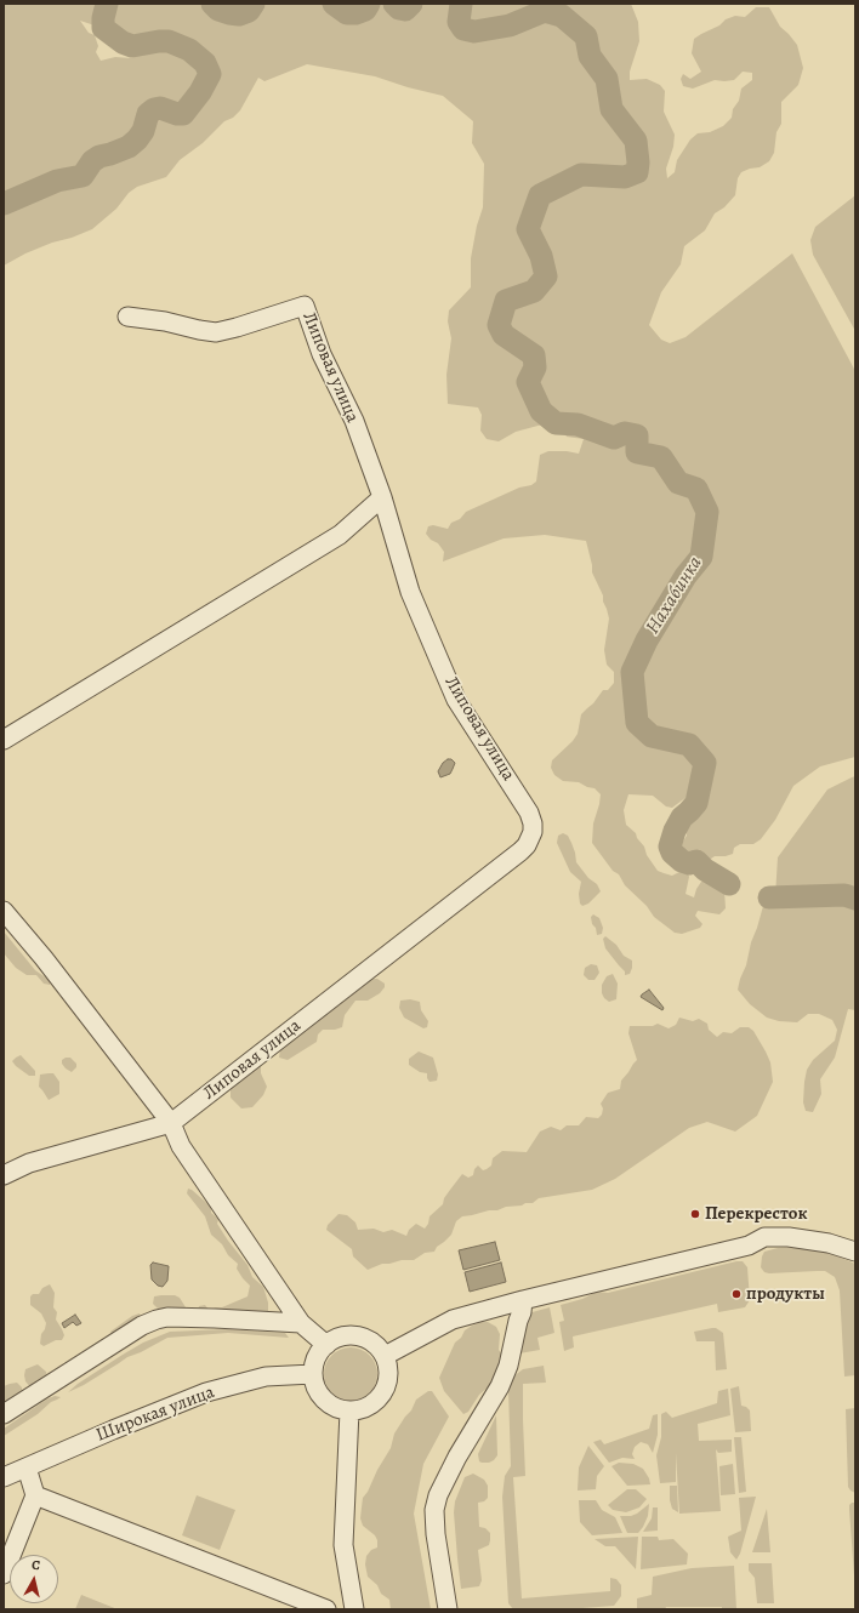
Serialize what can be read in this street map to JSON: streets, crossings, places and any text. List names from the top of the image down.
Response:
{
  "streets": {
    "street": ["Липовая улица", "Широкая улица"]
  },
  "water": ["Нахабинка"],
  "places": ["Перекресток", "продукты"],
  "north": "top"
}
